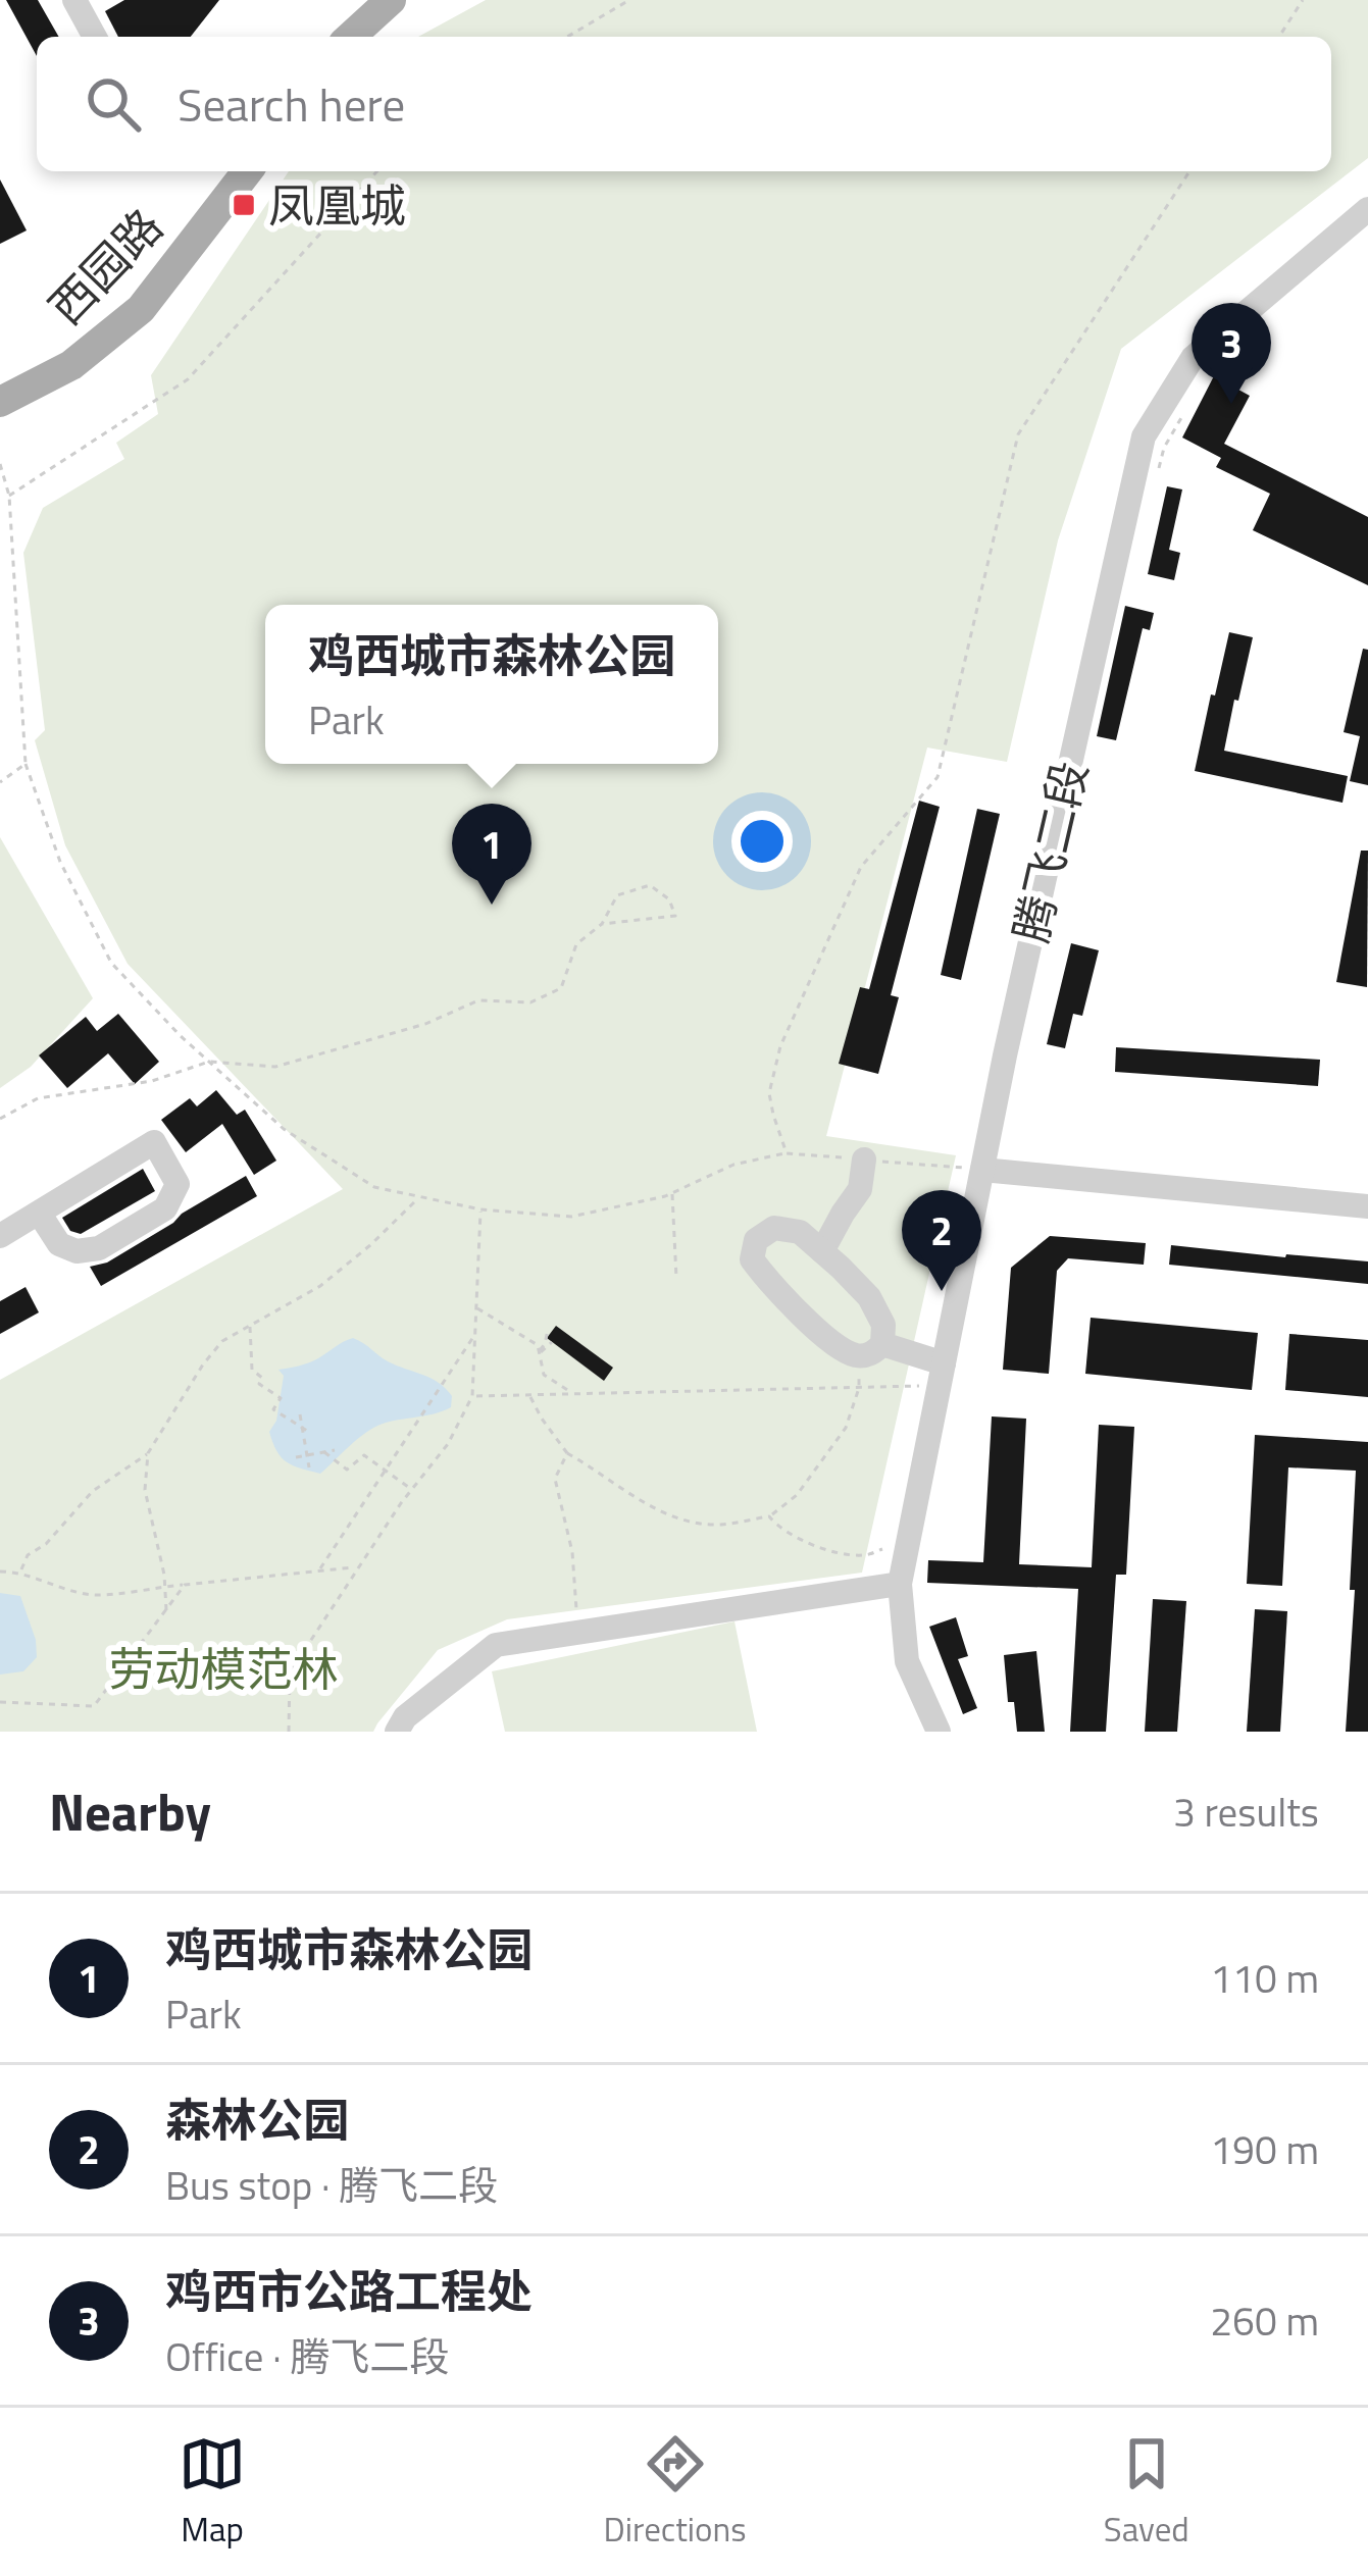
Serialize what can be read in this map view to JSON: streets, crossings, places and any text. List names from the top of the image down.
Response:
{
  "streets": {
    "main road": ["西园路"],
    "street": ["腾飞二段"]
  },
  "parks": ["劳动模范林"],
  "places": {
    "transit": ["凤凰城"]
  },
  "page": {
    "search": "Search here",
    "pins": ["3", "1", "2"],
    "popup": ["鸡西城市森林公园", "Park"],
    "heading": ["Nearby", "3 results"],
    "list": [
      {
        "mark": "1",
        "name": "鸡西城市森林公园",
        "note": "Park",
        "value": "110 m"
      },
      {
        "mark": "2",
        "name": "森林公园",
        "note": "Bus stop · 腾飞二段",
        "value": "190 m"
      },
      {
        "mark": "3",
        "name": "鸡西市公路工程处",
        "note": "Office · 腾飞二段",
        "value": "260 m"
      }
    ],
    "nav": ["Map", "Directions", "Saved"]
  }
}
